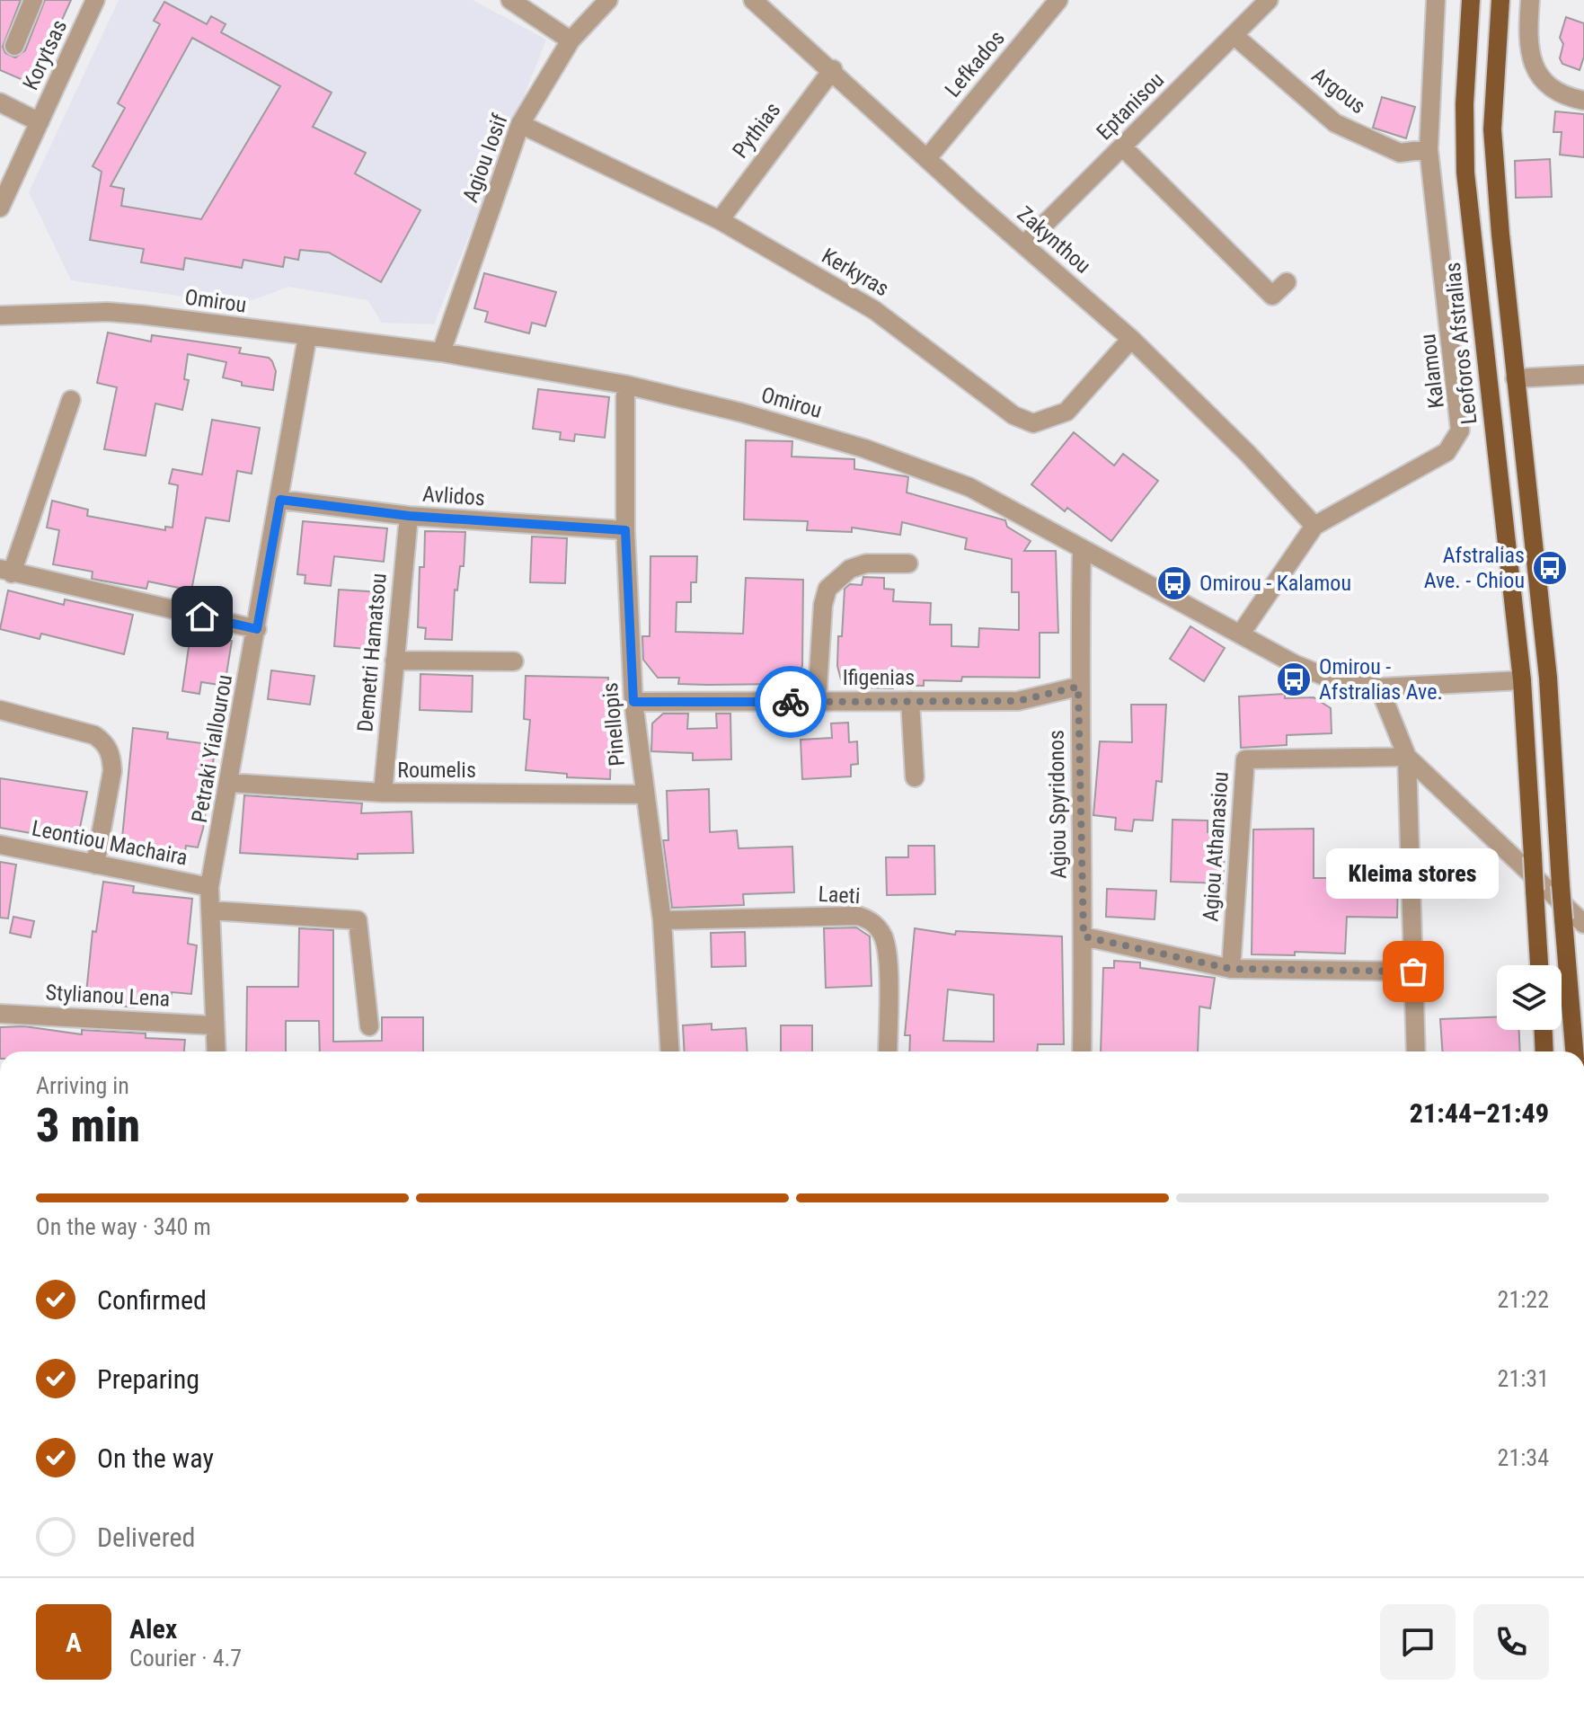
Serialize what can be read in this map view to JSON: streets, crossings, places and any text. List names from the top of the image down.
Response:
{
  "streets": {
    "main road": ["Leoforos Afstralias"],
    "street": [
      "Korytsas",
      "Lefkados",
      "Argous",
      "Eptanisou",
      "Pythias",
      "Agiou Iosif",
      "Zakynthou",
      "Kerkyras",
      "Omirou",
      "Kalamou",
      "Avlidos",
      "Demetri Hamatsou",
      "Ifigenias",
      "Pinellopis",
      "Petraki Yiallourou",
      "Roumelis",
      "Agiou Spyridonos",
      "Leontiou Machaira",
      "Agiou Athanasiou",
      "Laeti",
      "Stylianou Lena"
    ]
  },
  "crossings": [
    ["Lefkados", "Zakynthou"],
    ["Argous", "Eptanisou"],
    ["Argous", "Kalamou"],
    ["Eptanisou", "Zakynthou"],
    ["Pythias", "Zakynthou"],
    ["Pythias", "Kerkyras"],
    ["Agiou Iosif", "Kerkyras"],
    ["Agiou Iosif", "Omirou"],
    ["Zakynthou", "Kerkyras"],
    ["Zakynthou", "Kalamou"],
    ["Omirou", "Leoforos Afstralias"],
    ["Omirou", "Kalamou"],
    ["Omirou", "Pinellopis"],
    ["Omirou", "Petraki Yiallourou"],
    ["Omirou", "Agiou Spyridonos"],
    ["Avlidos", "Demetri Hamatsou"],
    ["Avlidos", "Pinellopis"],
    ["Avlidos", "Petraki Yiallourou"],
    ["Demetri Hamatsou", "Roumelis"],
    ["Ifigenias", "Pinellopis"],
    ["Ifigenias", "Agiou Spyridonos"],
    ["Pinellopis", "Roumelis"],
    ["Pinellopis", "Laeti"],
    ["Petraki Yiallourou", "Roumelis"],
    ["Petraki Yiallourou", "Leontiou Machaira"],
    ["Petraki Yiallourou", "Stylianou Lena"]
  ],
  "places": {
    "bus stop": ["Afstralias Ave. - Chiou", "Omirou - Kalamou", "Omirou - Afstralias Ave."],
    "other": ["Kleima stores"]
  },
  "page": {
    "bubble": "Kleima stores",
    "heading": ["3 min", "Arriving in", "21:44–21:49"],
    "panel": ["Alex", "Courier · 4.7"],
    "bar": "On the way · 340 m",
    "list": [
      ["Confirmed", "21:22"],
      ["Preparing", "21:31"],
      ["On the way", "21:34"],
      "Delivered"
    ],
    "round": "A"
  }
}
